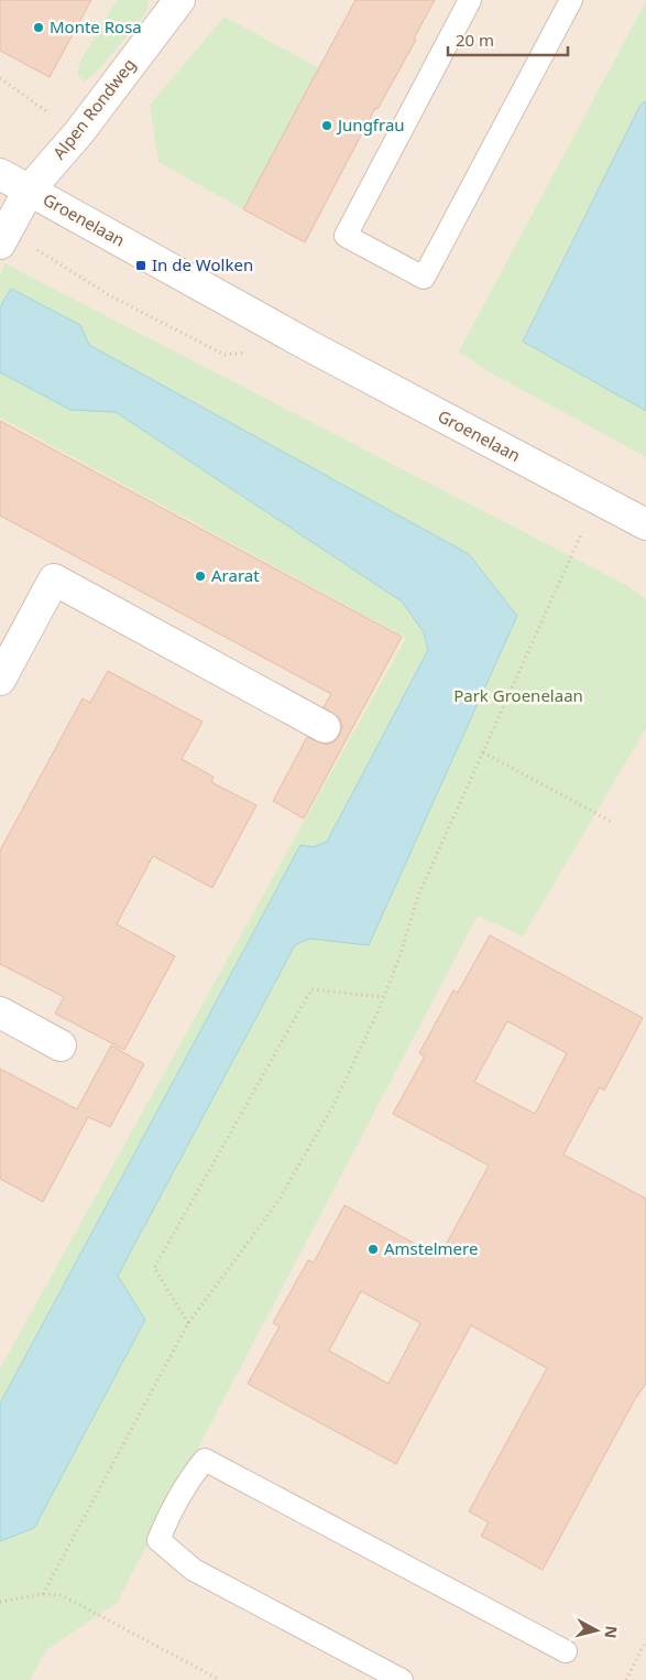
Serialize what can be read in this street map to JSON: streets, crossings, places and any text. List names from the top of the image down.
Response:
{
  "streets": {
    "street": ["Alpen Rondweg", "Groenelaan"]
  },
  "crossings": [
    ["Alpen Rondweg", "Groenelaan"]
  ],
  "parks": ["Park Groenelaan"],
  "places": {
    "other": [
      "Monte Rosa",
      "Jungfrau",
      "Ararat",
      "Amstelmere"
    ],
    "transit": ["In de Wolken"]
  },
  "scale_bar": "20 m",
  "north": "right"
}
